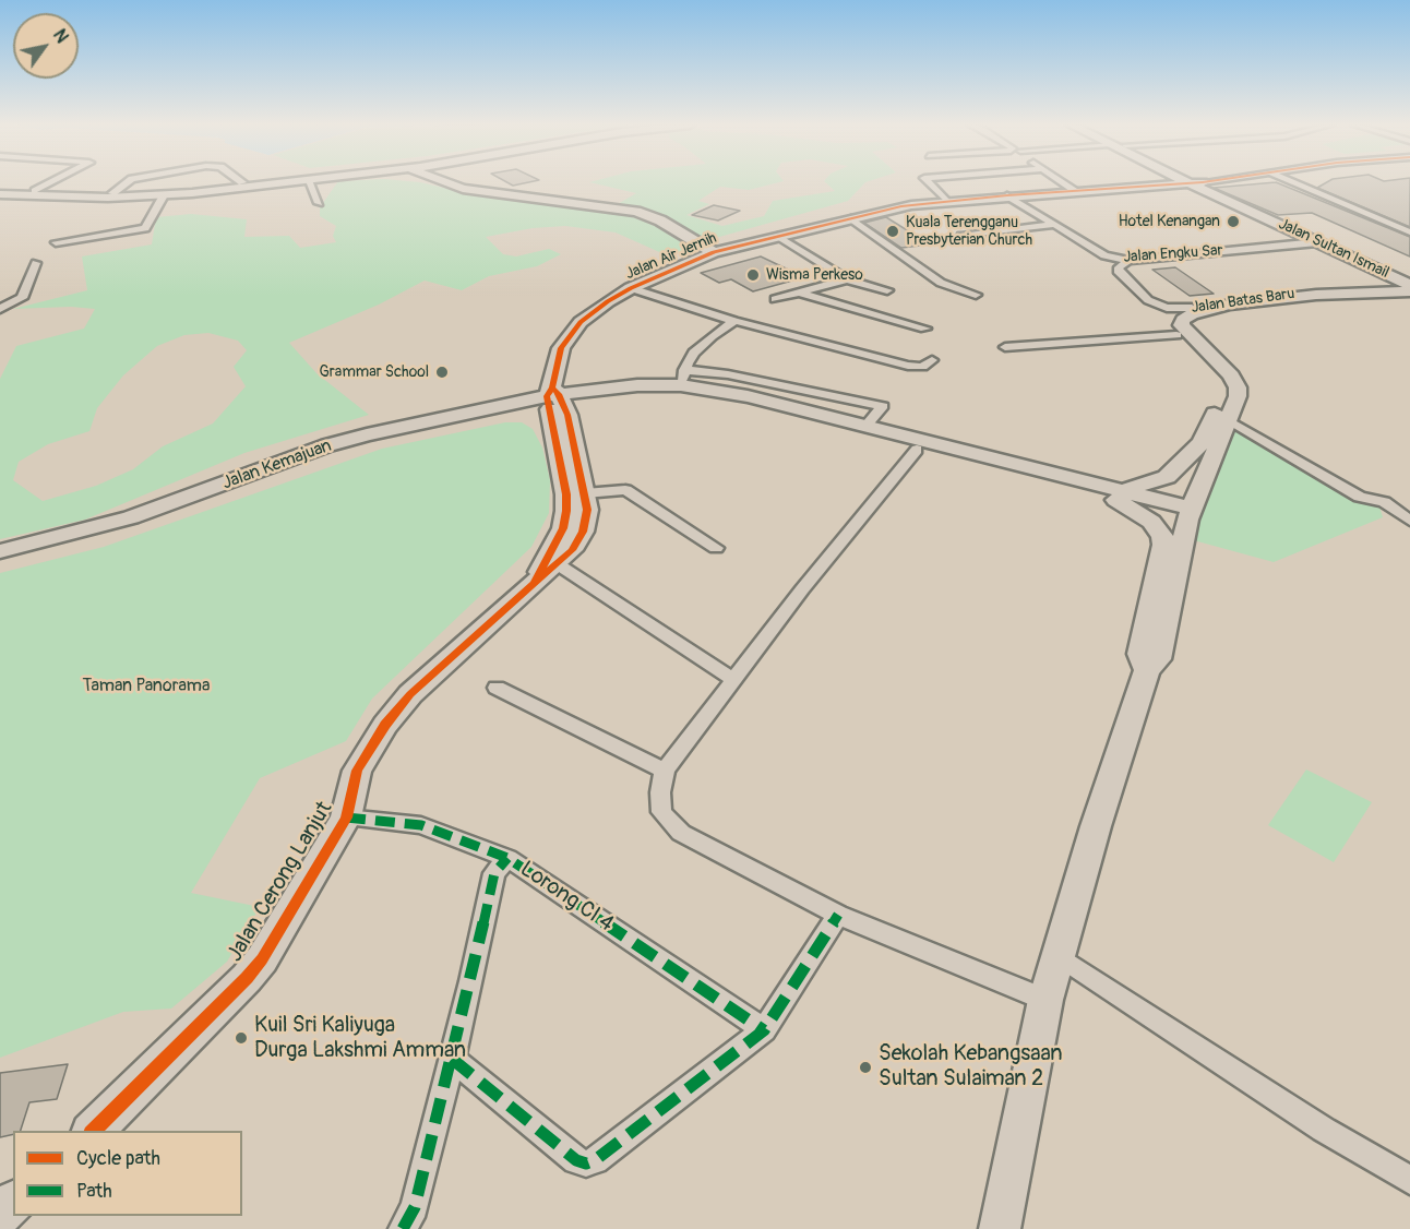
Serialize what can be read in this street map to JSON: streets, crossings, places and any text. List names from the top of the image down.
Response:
{
  "streets": {
    "main road": [
      "Jalan Sultan Ismail",
      "Jalan Air Jernih",
      "Jalan Batas Baru",
      "Jalan Kemajuan",
      "Jalan Cerong Lanjut"
    ],
    "street": ["Jalan Engku Sar", "Lorong Cl 4"]
  },
  "crossings": [
    ["Jalan Sultan Ismail", "Jalan Engku Sar"],
    ["Jalan Sultan Ismail", "Jalan Air Jernih"],
    ["Jalan Sultan Ismail", "Jalan Batas Baru"],
    ["Jalan Engku Sar", "Jalan Air Jernih"],
    ["Jalan Air Jernih", "Jalan Kemajuan"],
    ["Jalan Air Jernih", "Jalan Cerong Lanjut"],
    ["Jalan Batas Baru", "Jalan Kemajuan"],
    ["Jalan Kemajuan", "Jalan Cerong Lanjut"],
    ["Jalan Cerong Lanjut", "Lorong Cl 4"]
  ],
  "parks": ["Taman Panorama"],
  "places": [
    "Hotel Kenangan",
    "Kuala Terengganu Presbyterian Church",
    "Wisma Perkeso",
    "Grammar School",
    "Kuil Sri Kaliyuga Durga Lakshmi Amman",
    "Sekolah Kebangsaan Sultan Sulaiman 2"
  ],
  "legend": ["Cycle path", "Path"],
  "north": "top right"
}
